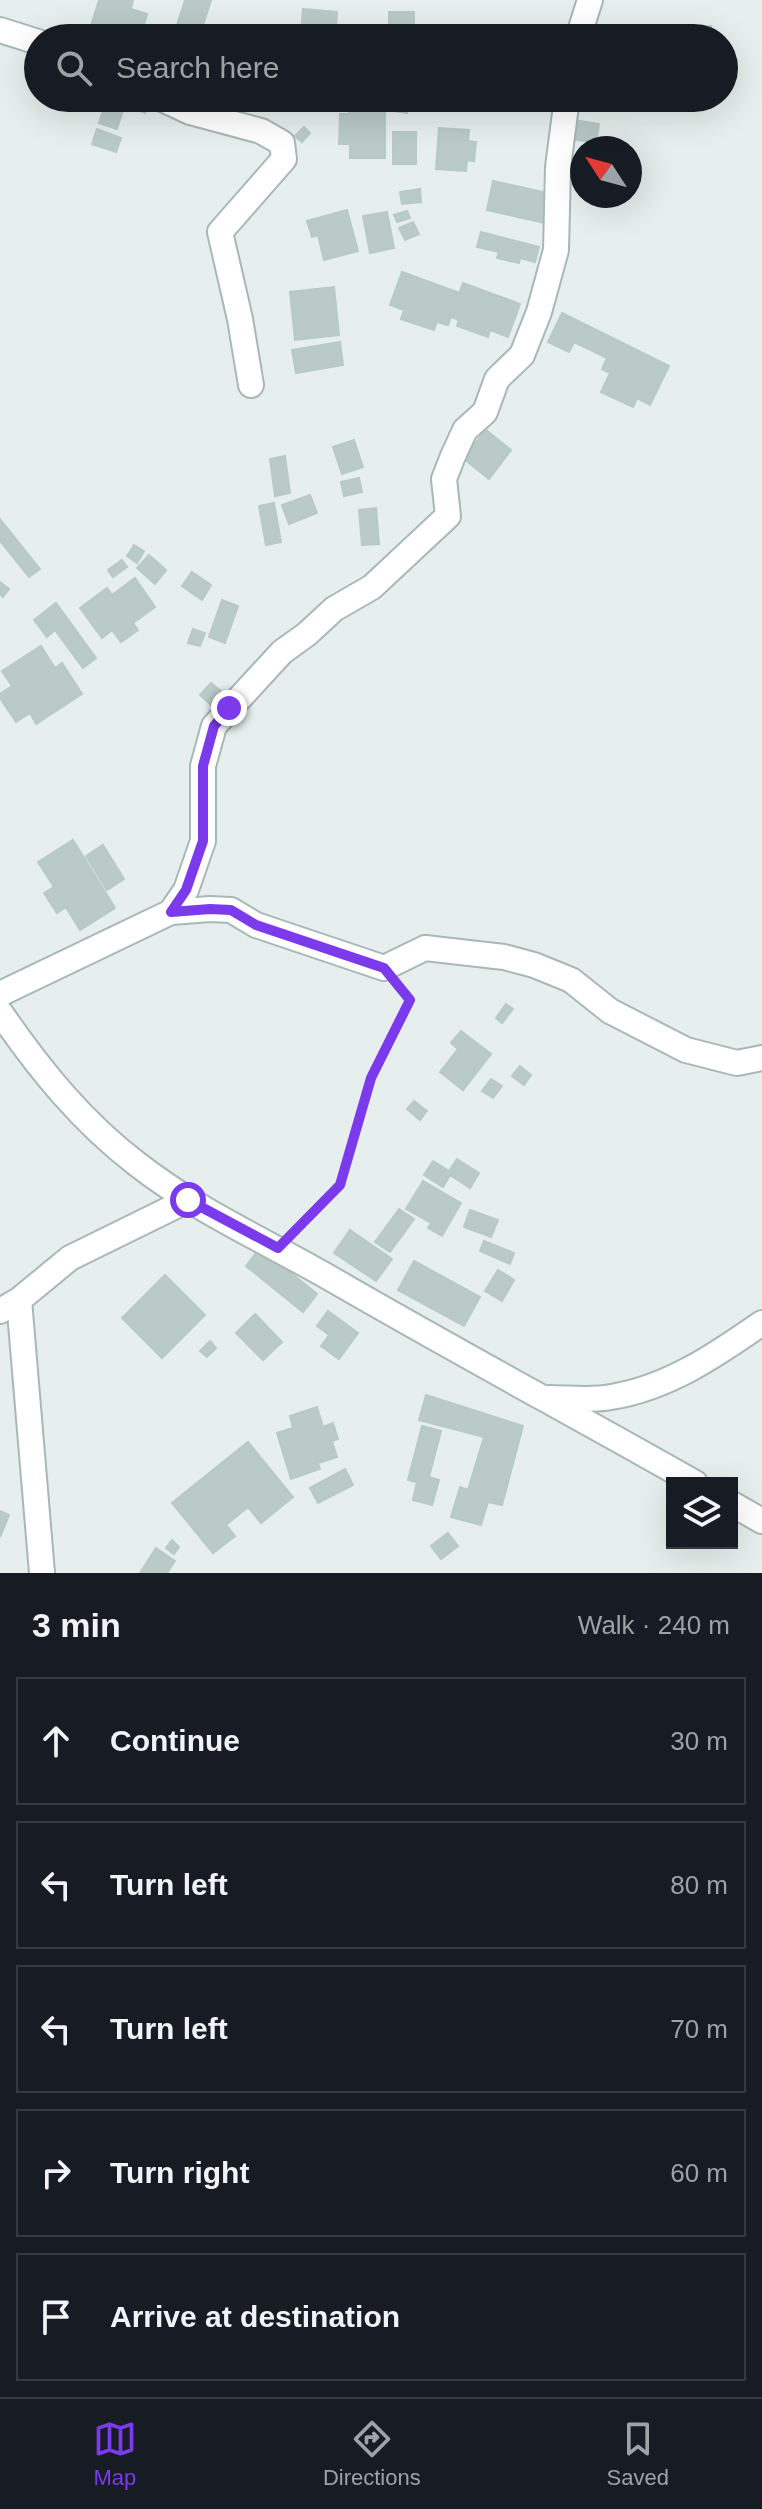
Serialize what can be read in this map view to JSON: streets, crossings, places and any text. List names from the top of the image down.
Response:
{
  "north": "top left",
  "page": {
    "search": "Search here",
    "heading": ["3 min", "Walk · 240 m"],
    "list": [
      ["Continue", "30 m"],
      ["Turn left", "80 m"],
      ["Turn left", "70 m"],
      ["Turn right", "60 m"],
      "Arrive at destination"
    ],
    "nav": ["Map", "Directions", "Saved"]
  }
}
